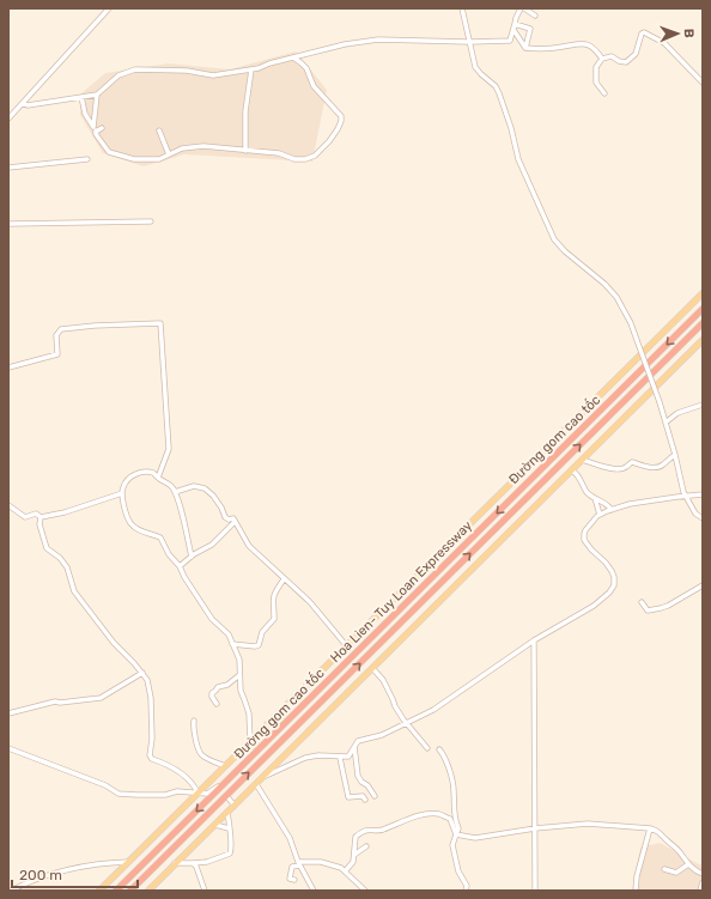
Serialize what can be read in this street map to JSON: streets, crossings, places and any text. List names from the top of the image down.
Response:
{
  "streets": {
    "highway": ["Hoa Lien- Tuy Loan Expressway"],
    "main road": ["Đường gom cao tốc"]
  },
  "scale_bar": "200 m",
  "north": "right"
}
